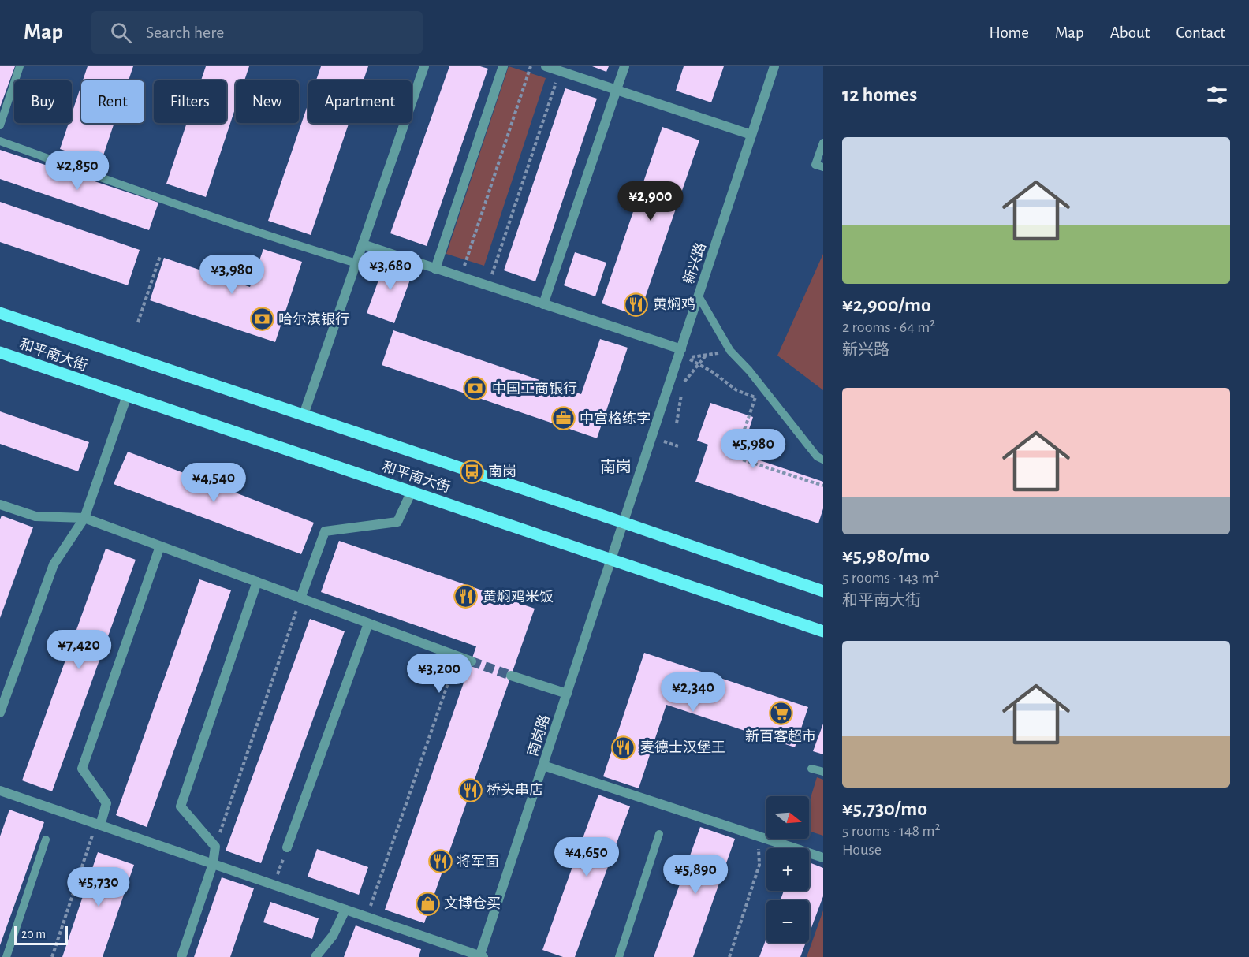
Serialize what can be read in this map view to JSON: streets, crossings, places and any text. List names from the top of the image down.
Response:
{
  "streets": {
    "main road": ["和平南大街"],
    "street": ["新兴路", "南岗路"]
  },
  "crossings": [
    ["新兴路", "和平南大街"],
    ["新兴路", "南岗路"],
    ["和平南大街", "南岗路"]
  ],
  "districts": ["南岗"],
  "places": {
    "restaurant": [
      "黄焖鸡",
      "黄焖鸡米饭",
      "麦德士汉堡王",
      "桥头串店",
      "将军面"
    ],
    "bank": ["哈尔滨银行", "中国工商银行"],
    "office": ["中宫格练字"],
    "bus stop": ["南岗"],
    "supermarket": ["新百客超市"],
    "shop": ["文博仓买"]
  },
  "scale_bar": "20 m",
  "north": "right",
  "page": {
    "header": "Map",
    "search": "Search here",
    "nav": [
      "Home",
      "Map",
      "About",
      "Contact"
    ],
    "heading": "12 homes",
    "chip": [
      "Buy",
      "Rent",
      "Filters",
      "New",
      "Apartment"
    ],
    "list": [
      {
        "name": "¥2,900/mo",
        "note": "2 rooms · 64 m² · 新兴路"
      },
      {
        "name": "¥5,980/mo",
        "note": "5 rooms · 143 m² · 和平南大街"
      },
      {
        "name": "¥5,730/mo",
        "note": "5 rooms · 148 m² · House"
      }
    ],
    "price": [
      "¥2,850",
      "¥2,900",
      "¥3,680",
      "¥3,980",
      "¥5,980",
      "¥4,540",
      "¥7,420",
      "¥3,200",
      "¥2,340",
      "¥4,650",
      "¥5,890",
      "¥5,730"
    ],
    "map_buttons": ["+", "−"],
    "scale": "20 m"
  }
}
